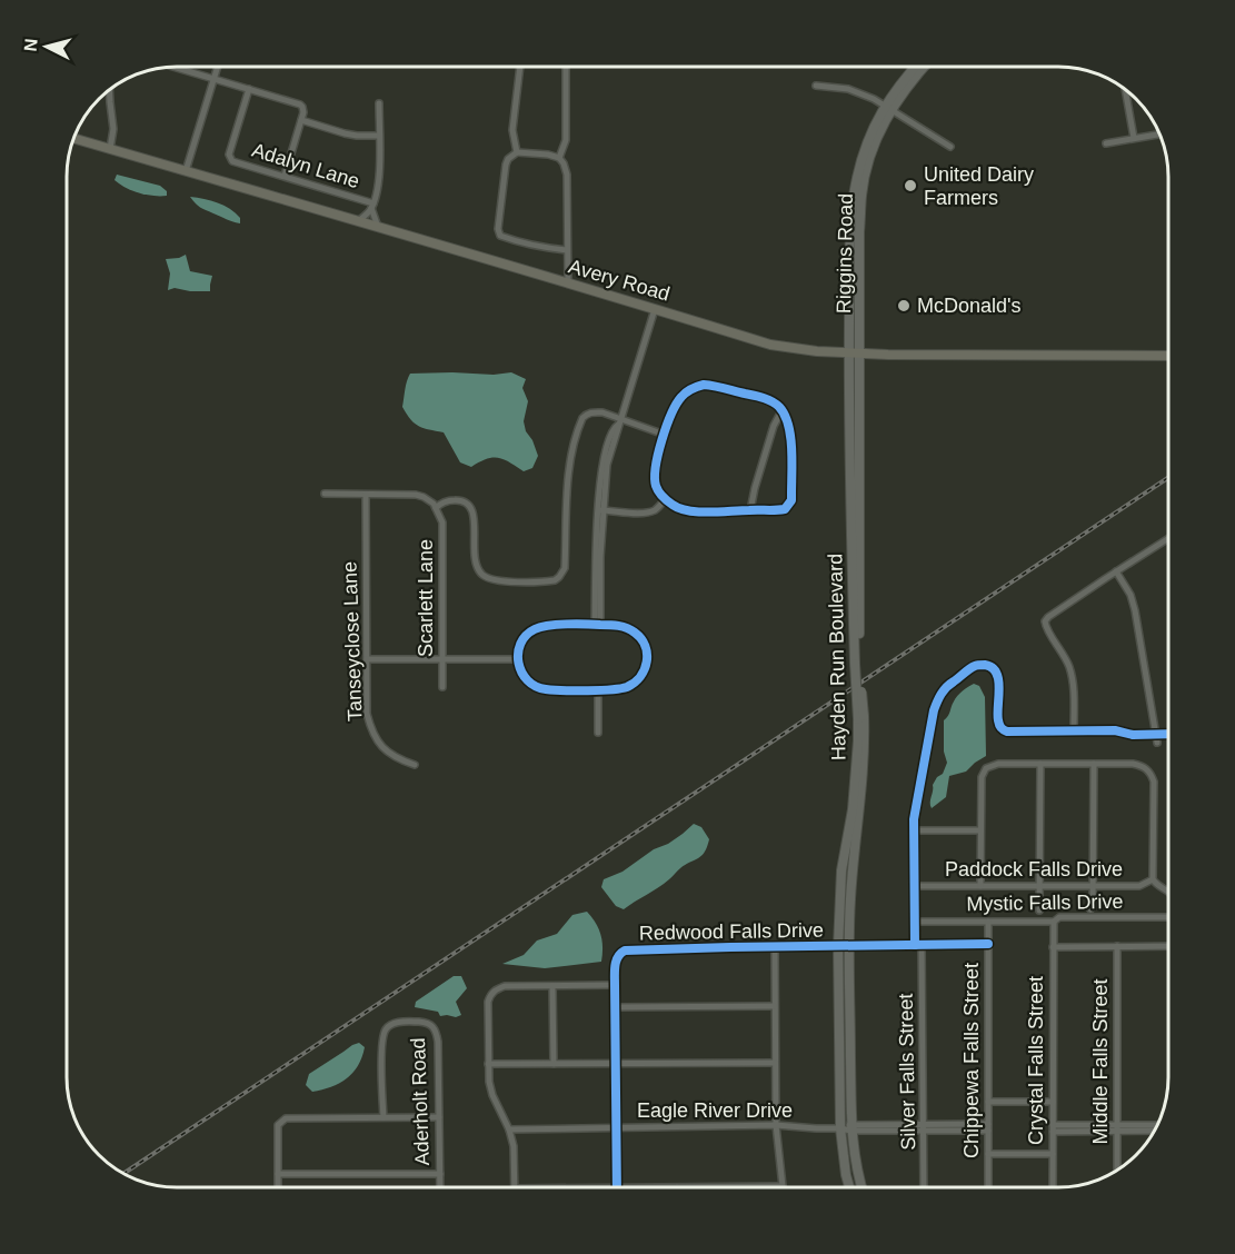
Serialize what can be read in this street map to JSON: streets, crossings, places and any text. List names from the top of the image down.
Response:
{
  "streets": {
    "main road": ["Riggins Road", "Avery Road", "Hayden Run Boulevard"],
    "street": [
      "Adalyn Lane",
      "Scarlett Lane",
      "Tanseyclose Lane",
      "Paddock Falls Drive",
      "Mystic Falls Drive",
      "Redwood Falls Drive",
      "Chippewa Falls Street",
      "Crystal Falls Street",
      "Middle Falls Street",
      "Silver Falls Street",
      "Aderholt Road",
      "Eagle River Drive"
    ]
  },
  "crossings": [
    ["Riggins Road", "Avery Road"],
    ["Riggins Road", "Hayden Run Boulevard"],
    ["Avery Road", "Hayden Run Boulevard"],
    ["Hayden Run Boulevard", "Redwood Falls Drive"],
    ["Hayden Run Boulevard", "Eagle River Drive"],
    ["Paddock Falls Drive", "Silver Falls Street"],
    ["Mystic Falls Drive", "Chippewa Falls Street"],
    ["Mystic Falls Drive", "Crystal Falls Street"],
    ["Mystic Falls Drive", "Silver Falls Street"],
    ["Redwood Falls Drive", "Chippewa Falls Street"],
    ["Redwood Falls Drive", "Silver Falls Street"],
    ["Redwood Falls Drive", "Eagle River Drive"],
    ["Chippewa Falls Street", "Eagle River Drive"],
    ["Silver Falls Street", "Eagle River Drive"]
  ],
  "places": ["United Dairy Farmers", "McDonald's"],
  "north": "left"
}
